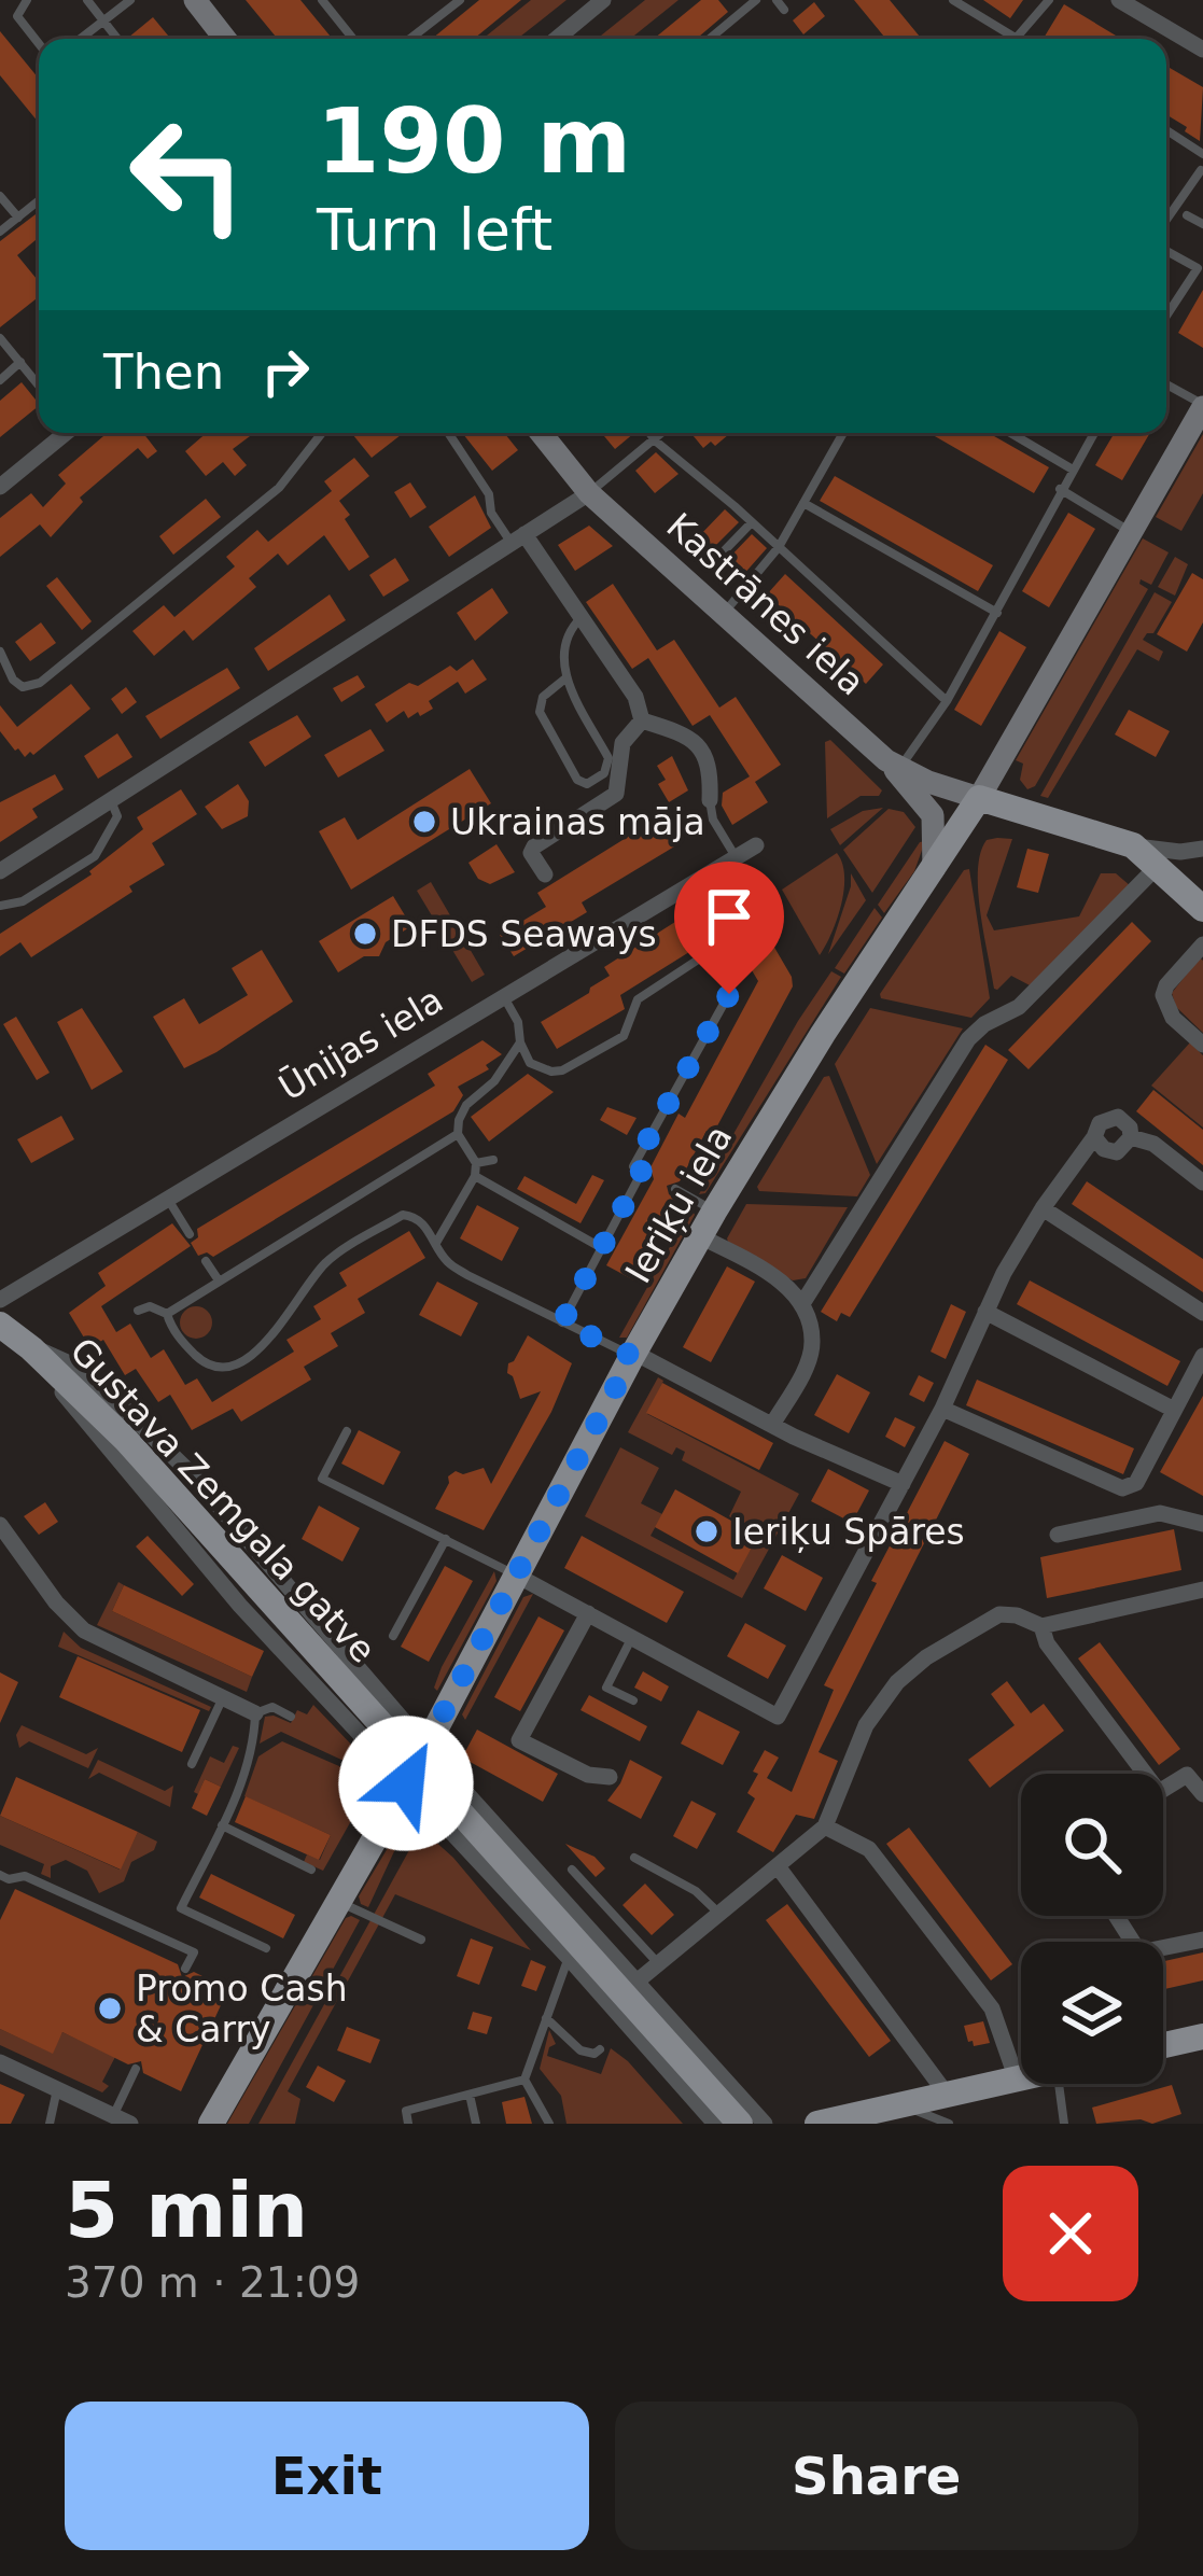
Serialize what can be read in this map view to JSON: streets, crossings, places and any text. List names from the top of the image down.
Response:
{
  "streets": {
    "main road": ["Ieriķu iela", "Gustava Zemgala gatve"],
    "street": ["Kastrānes iela", "Ūnijas iela"]
  },
  "crossings": [
    ["Kastrānes iela", "Ieriķu iela"],
    ["Ieriķu iela", "Gustava Zemgala gatve"]
  ],
  "places": [
    "Ukrainas māja",
    "DFDS Seaways",
    "Ieriķu Spāres",
    "Promo Cash & Carry"
  ],
  "page": {
    "turn": ["190 m", "Turn left"],
    "then": "Then",
    "heading": ["5 min", "370 m · 21:09"],
    "buttons": ["Exit", "Share"]
  }
}
